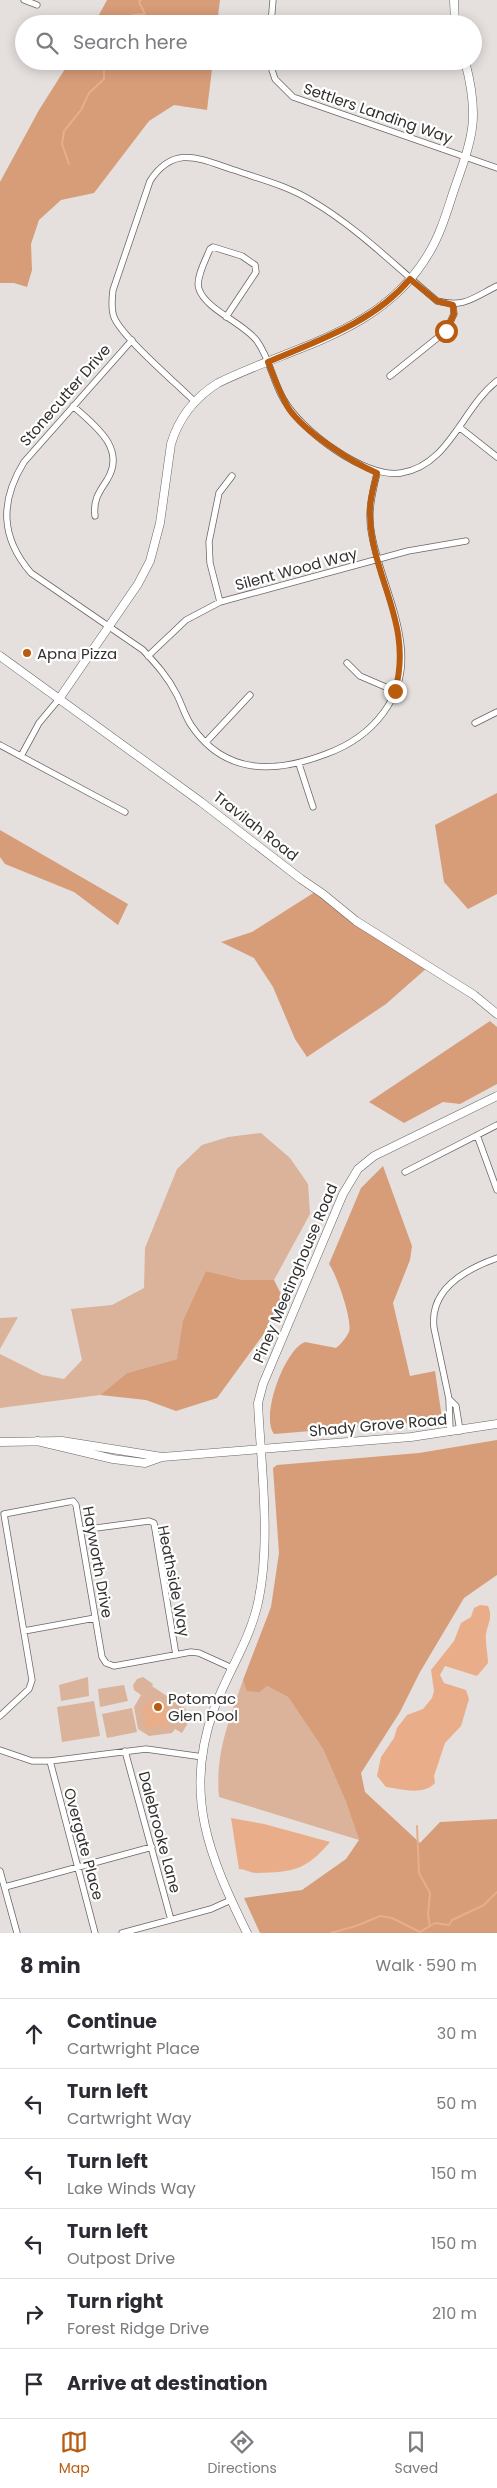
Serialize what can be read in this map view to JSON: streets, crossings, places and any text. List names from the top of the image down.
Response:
{
  "streets": {
    "main road": ["Travilah Road", "Piney Meetinghouse Road", "Shady Grove Road"],
    "street": [
      "Settlers Landing Way",
      "Stonecutter Drive",
      "Silent Wood Way",
      "Hayworth Drive",
      "Heathside Way",
      "Dalebrooke Lane",
      "Overgate Place"
    ]
  },
  "crossings": [
    ["Stonecutter Drive", "Silent Wood Way"],
    ["Piney Meetinghouse Road", "Shady Grove Road"],
    ["Piney Meetinghouse Road", "Hayworth Drive"],
    ["Hayworth Drive", "Heathside Way"]
  ],
  "places": ["Apna Pizza", "Potomac Glen Pool"],
  "page": {
    "search": "Search here",
    "heading": ["8 min", "Walk · 590 m"],
    "list": [
      ["Continue", "Cartwright Place", "30 m"],
      ["Turn left", "Cartwright Way", "50 m"],
      ["Turn left", "Lake Winds Way", "150 m"],
      ["Turn left", "Outpost Drive", "150 m"],
      ["Turn right", "Forest Ridge Drive", "210 m"],
      "Arrive at destination"
    ],
    "nav": ["Map", "Directions", "Saved"]
  }
}
